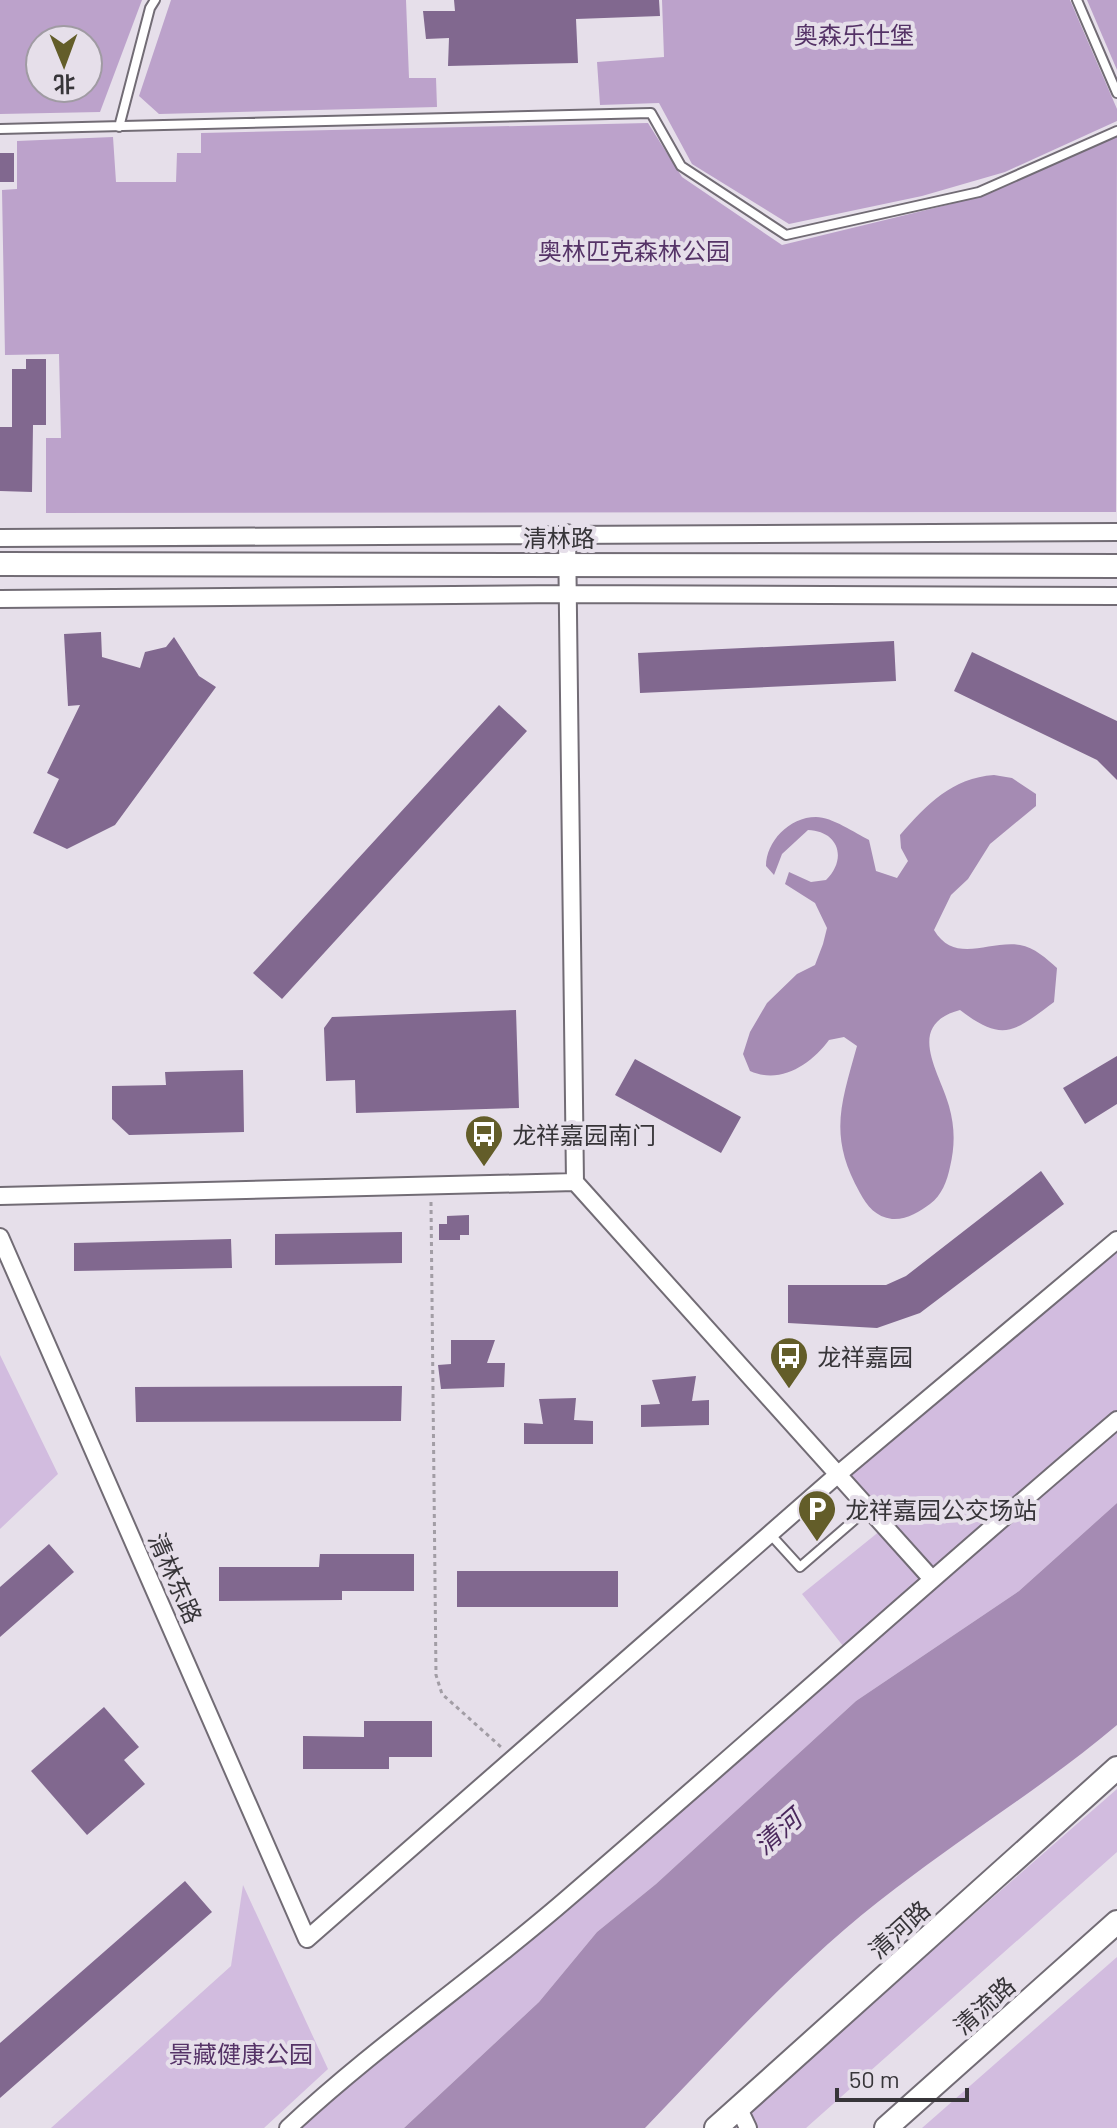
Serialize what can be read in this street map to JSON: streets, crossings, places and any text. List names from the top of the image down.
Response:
{
  "streets": {
    "street": [
      "清林路",
      "清林东路",
      "清河路",
      "清流路"
    ]
  },
  "water": ["清河"],
  "parks": ["奥森乐仕堡", "奥林匹克森林公园", "景藏健康公园"],
  "places": {
    "bus stop": ["龙祥嘉园南门", "龙祥嘉园"],
    "parking": ["龙祥嘉园公交场站"]
  },
  "scale_bar": "50 m",
  "north": "bottom"
}
